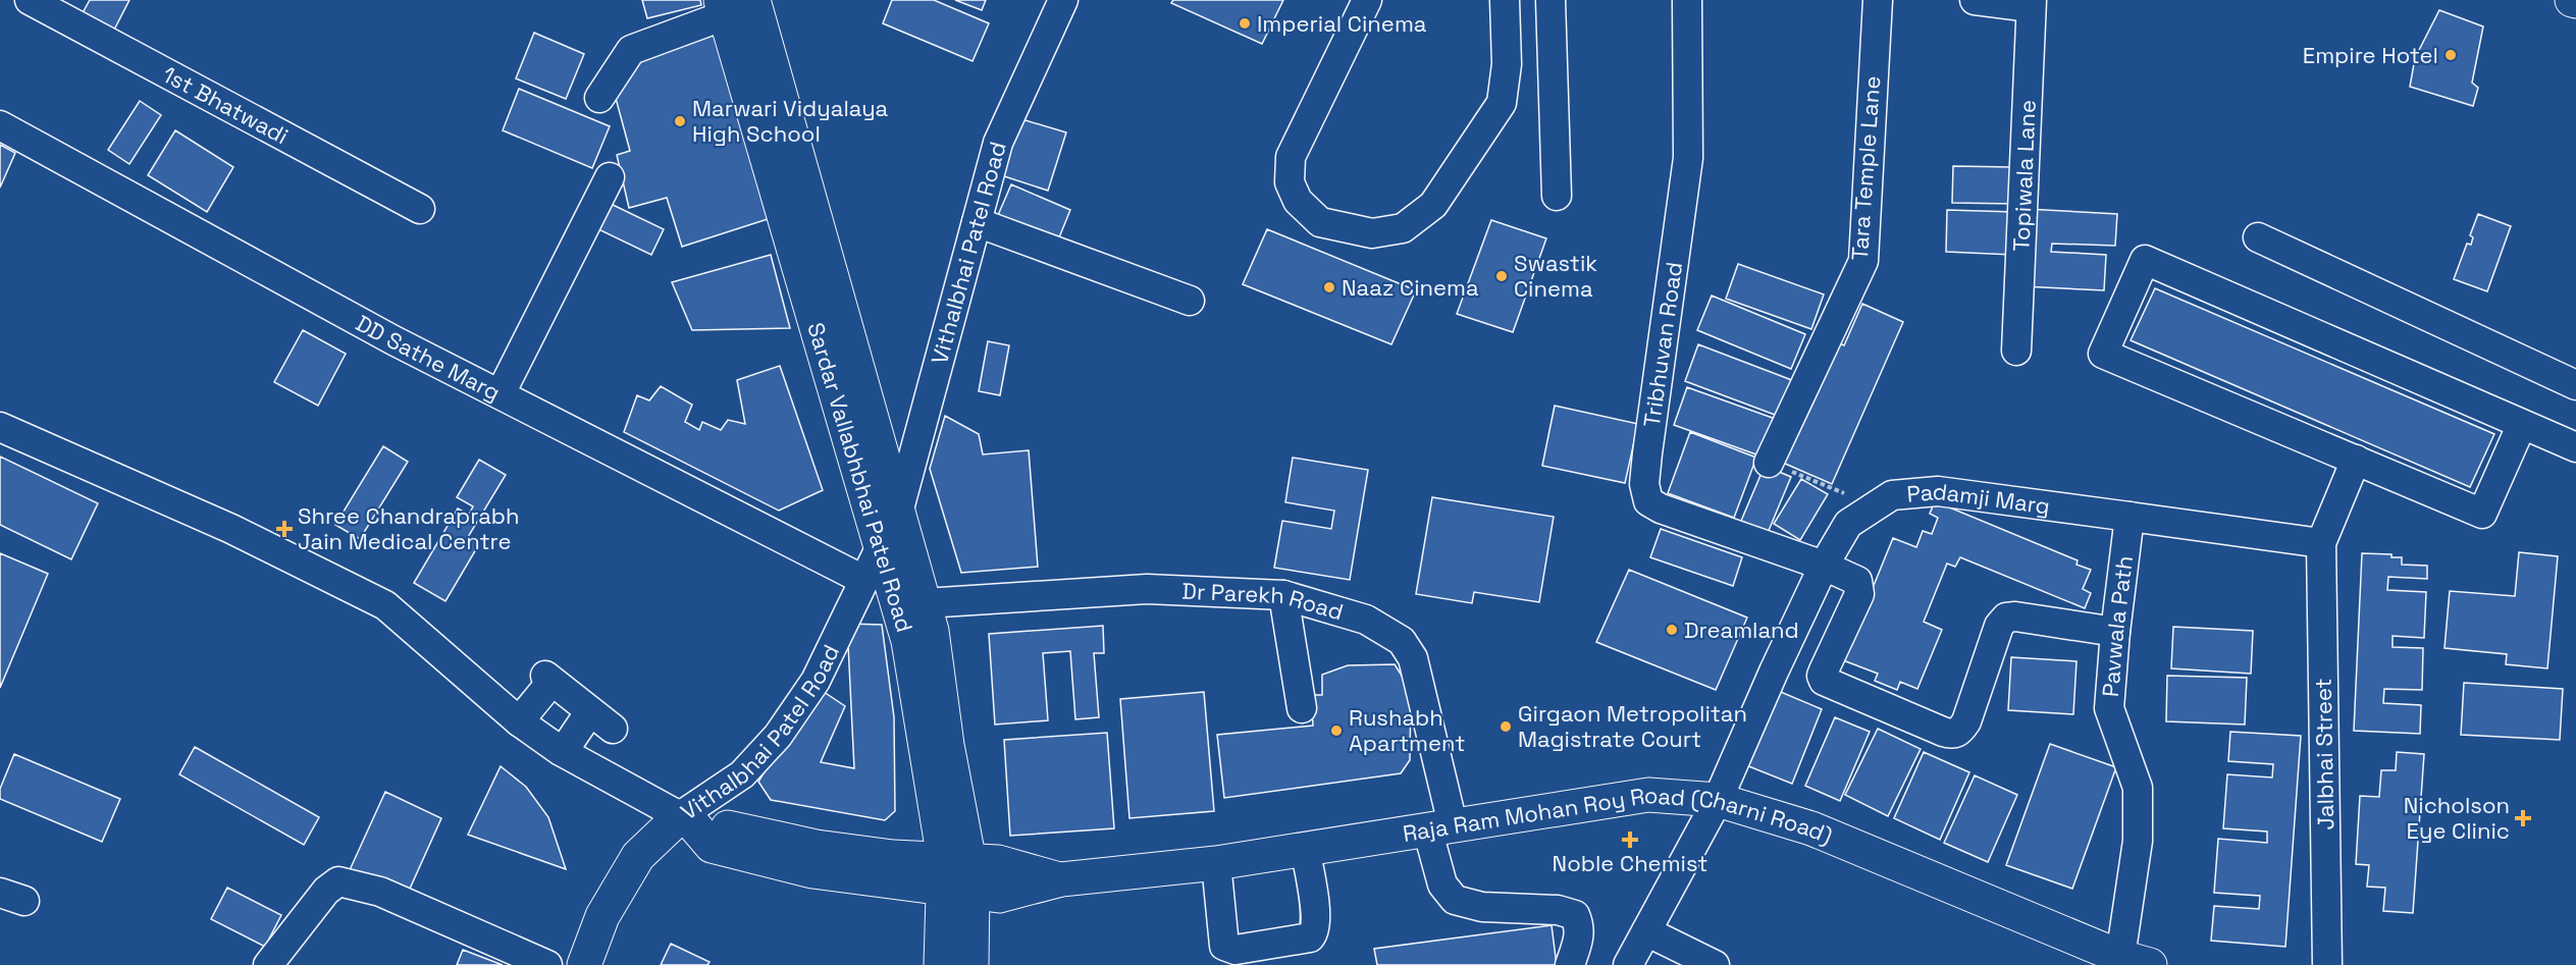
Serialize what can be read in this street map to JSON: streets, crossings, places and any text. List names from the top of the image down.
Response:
{
  "streets": {
    "main road": ["Vithalbhai Patel Road", "Sardar Vallabhbhai Patel Road", "Raja Ram Mohan Roy Road (Charni Road)"],
    "street": [
      "1st Bhatwadi",
      "Tara Temple Lane",
      "Topiwala Lane",
      "Tribhuvan Road",
      "DD Sathe Marg",
      "Padamji Marg",
      "Dr Parekh Road",
      "Pavwala Path",
      "Jalbhai Street"
    ]
  },
  "crossings": [
    ["Vithalbhai Patel Road", "DD Sathe Marg"],
    ["Vithalbhai Patel Road", "Sardar Vallabhbhai Patel Road"],
    ["Vithalbhai Patel Road", "Raja Ram Mohan Roy Road (Charni Road)"],
    ["Tribhuvan Road", "Padamji Marg"],
    ["Sardar Vallabhbhai Patel Road", "Dr Parekh Road"],
    ["Sardar Vallabhbhai Patel Road", "Raja Ram Mohan Roy Road (Charni Road)"],
    ["Padamji Marg", "Pavwala Path"],
    ["Padamji Marg", "Raja Ram Mohan Roy Road (Charni Road)"],
    ["Dr Parekh Road", "Raja Ram Mohan Roy Road (Charni Road)"],
    ["Pavwala Path", "Raja Ram Mohan Roy Road (Charni Road)"]
  ],
  "places": {
    "other": [
      "Imperial Cinema",
      "Empire Hotel",
      "Marwari Vidyalaya High School",
      "Swastik Cinema",
      "Naaz Cinema",
      "Dreamland",
      "Girgaon Metropolitan Magistrate Court",
      "Rushabh Apartment"
    ],
    "health": ["Shree Chandraprabh Jain Medical Centre", "Nicholson Eye Clinic", "Noble Chemist"]
  }
}
